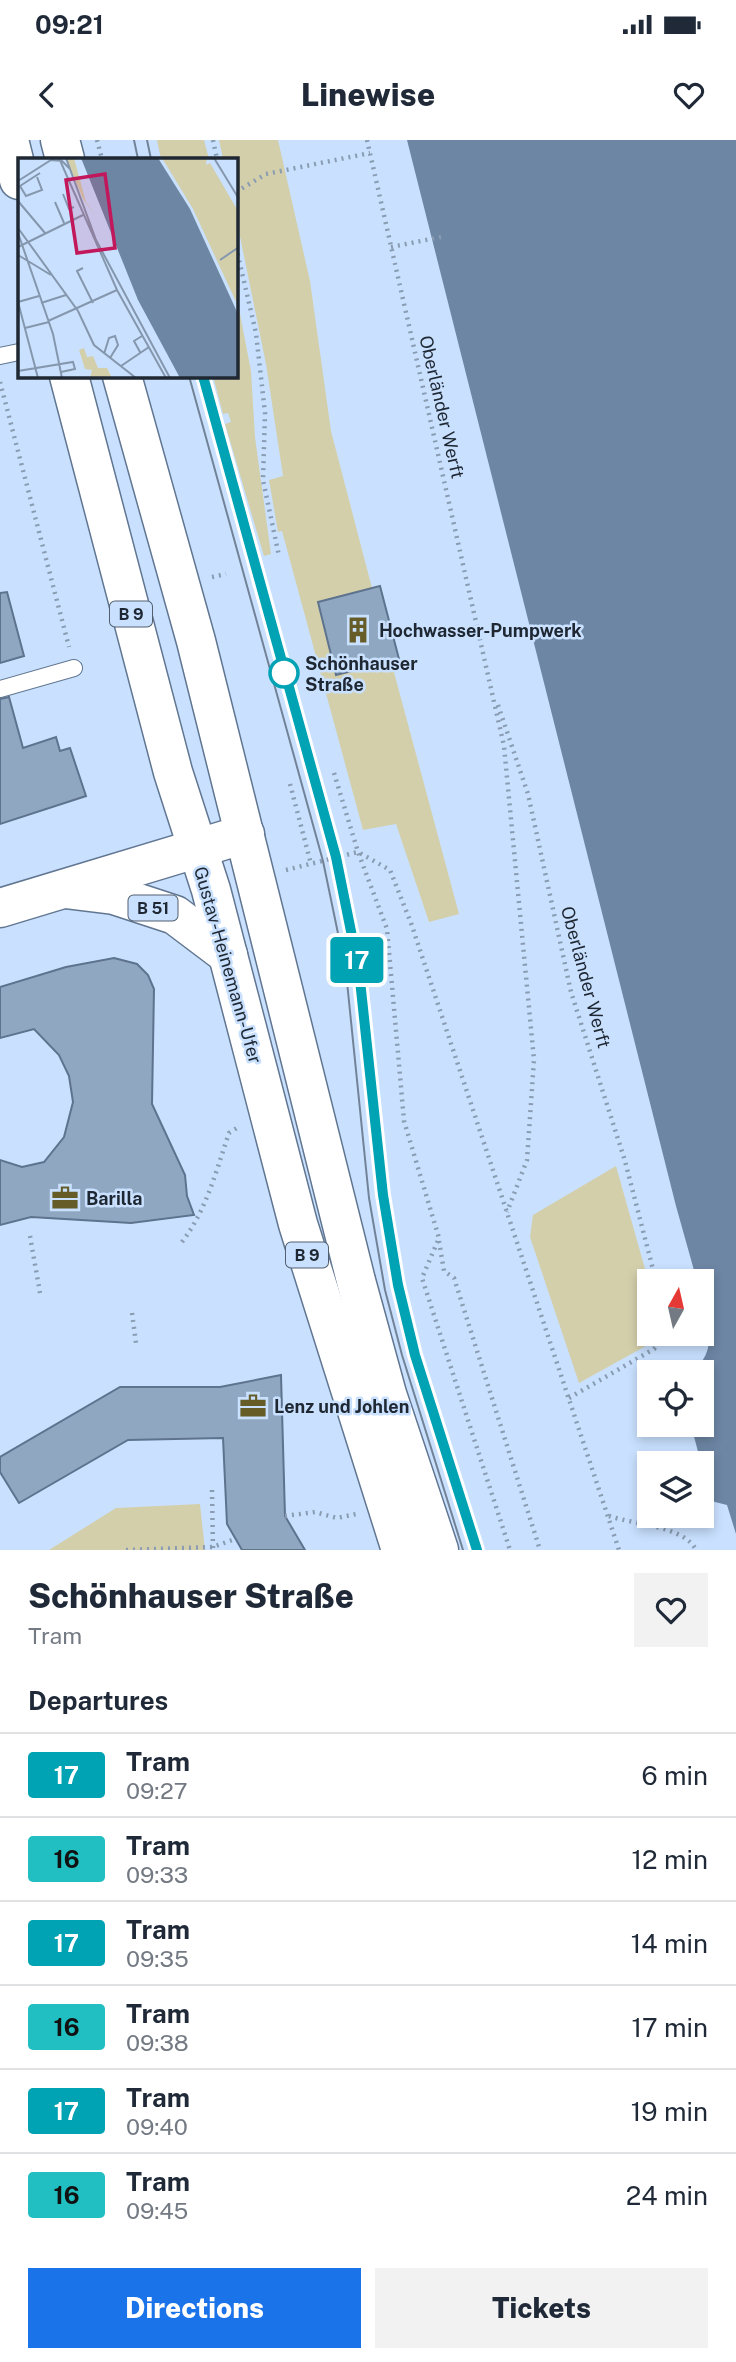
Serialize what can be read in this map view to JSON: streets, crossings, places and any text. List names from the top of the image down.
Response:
{
  "streets": {
    "main road": ["B 9", "B 51", "Gustav-Heinemann-Ufer"],
    "path": ["Oberländer Werft"]
  },
  "crossings": [
    ["B 51", "Gustav-Heinemann-Ufer"]
  ],
  "places": {
    "building": ["Hochwasser-Pumpwerk"],
    "other": ["Schönhauser Straße"],
    "office": ["Barilla", "Lenz und Johlen"]
  },
  "lines": ["tram line 17"],
  "north": "top",
  "page": {
    "status": "09:21",
    "header": "Linewise",
    "on_map": "17",
    "heading": [
      ["Schönhauser Straße", "Tram"],
      "Departures"
    ],
    "list": [
      {
        "mark": "17",
        "name": "Tram",
        "note": "09:27",
        "value": "6 min"
      },
      {
        "mark": "16",
        "name": "Tram",
        "note": "09:33",
        "value": "12 min"
      },
      {
        "mark": "17",
        "name": "Tram",
        "note": "09:35",
        "value": "14 min"
      },
      {
        "mark": "16",
        "name": "Tram",
        "note": "09:38",
        "value": "17 min"
      },
      {
        "mark": "17",
        "name": "Tram",
        "note": "09:40",
        "value": "19 min"
      },
      {
        "mark": "16",
        "name": "Tram",
        "note": "09:45",
        "value": "24 min"
      }
    ],
    "buttons": ["Directions", "Tickets"]
  }
}
